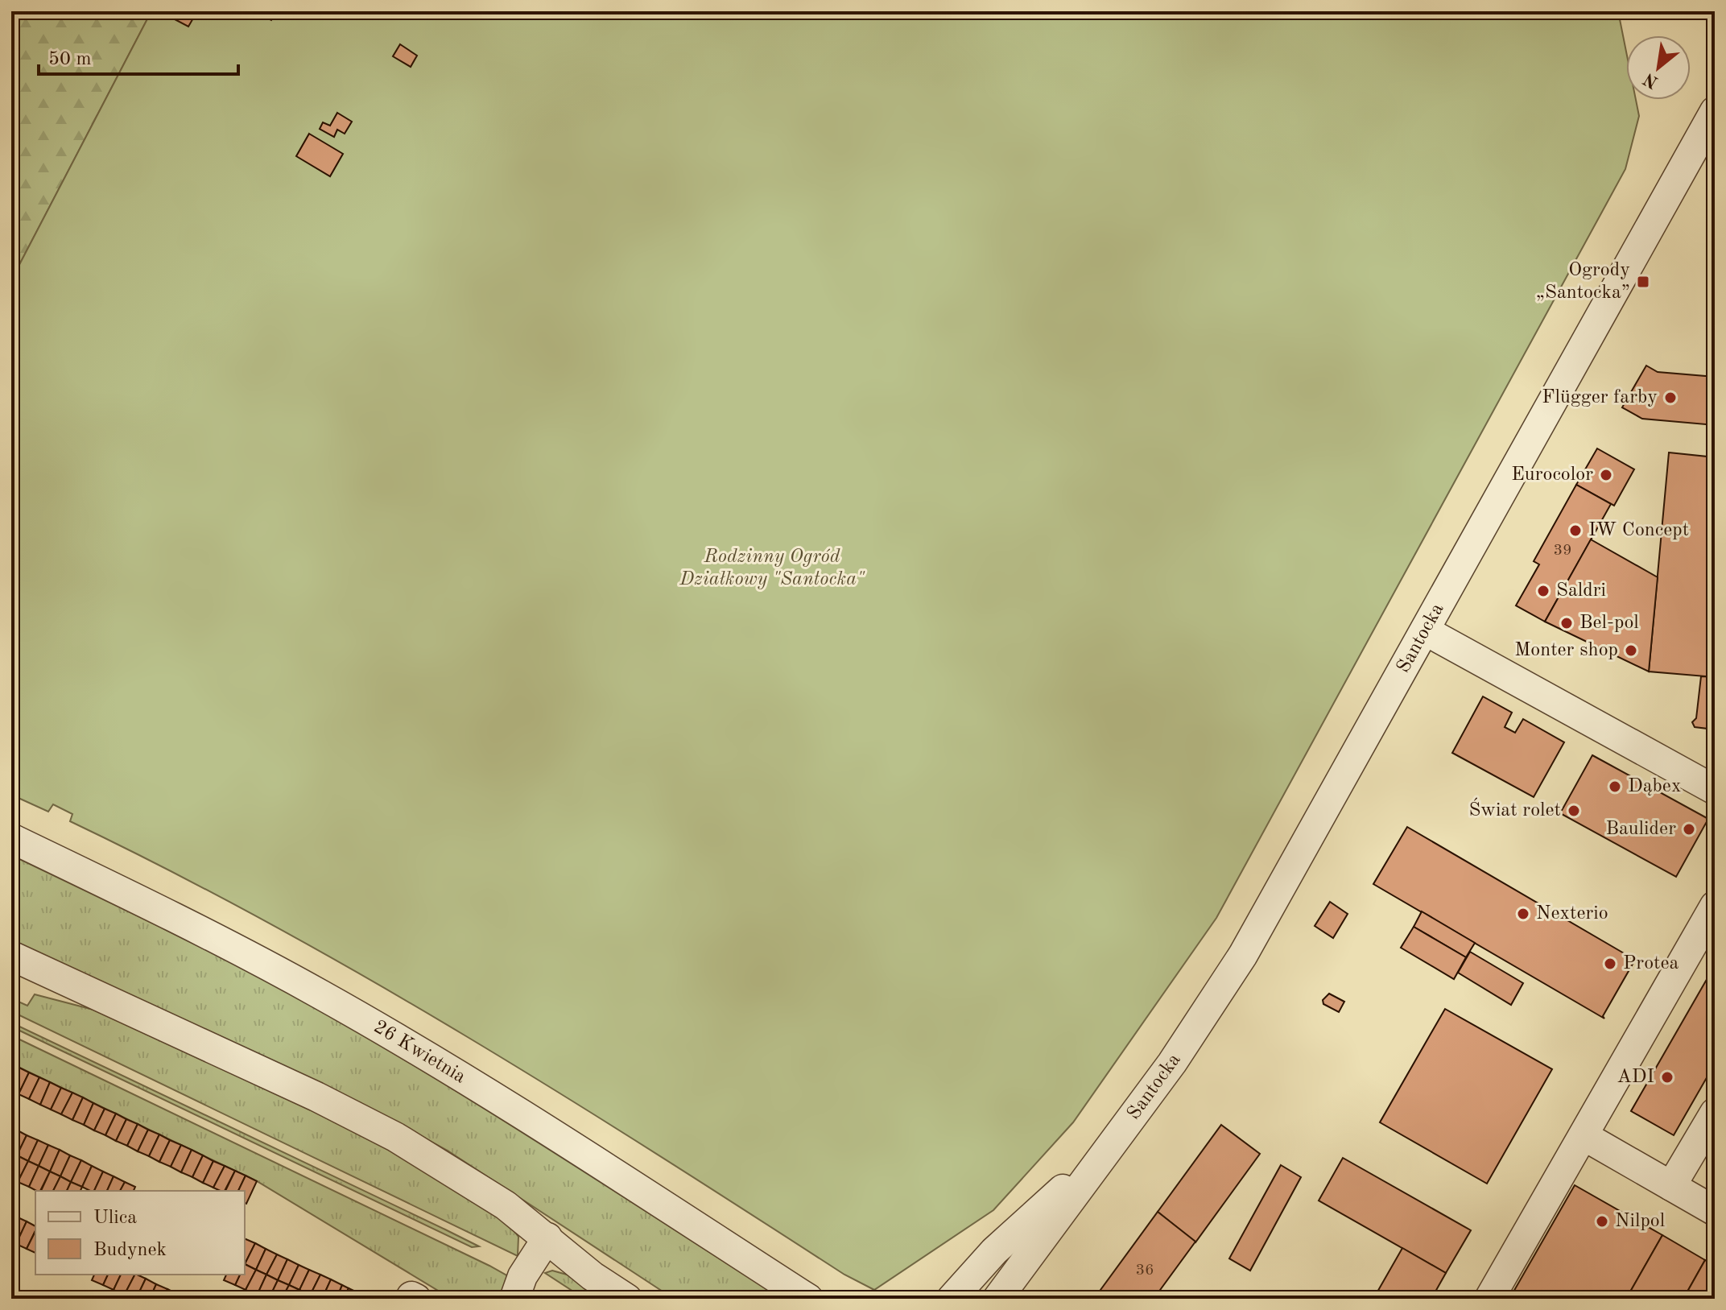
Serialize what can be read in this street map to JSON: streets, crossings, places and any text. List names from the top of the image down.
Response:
{
  "streets": {
    "street": ["Santocka", "26 Kwietnia"]
  },
  "parks": ["Rodzinny Ogród Działkowy \"Santocka\""],
  "places": {
    "transit": ["Ogrody „Santocka”"],
    "other": [
      "Flügger farby",
      "Eurocolor",
      "IW Concept",
      "Saldri",
      "Bel-pol",
      "Monter shop",
      "Dąbex",
      "Świat rolet",
      "Baulider",
      "Nexterio",
      "Protea",
      "ADI",
      "Nilpol"
    ]
  },
  "house_numbers": ["39", "36"],
  "legend": ["Ulica", "Budynek"],
  "scale_bar": "50 m",
  "north": "bottom left"
}
